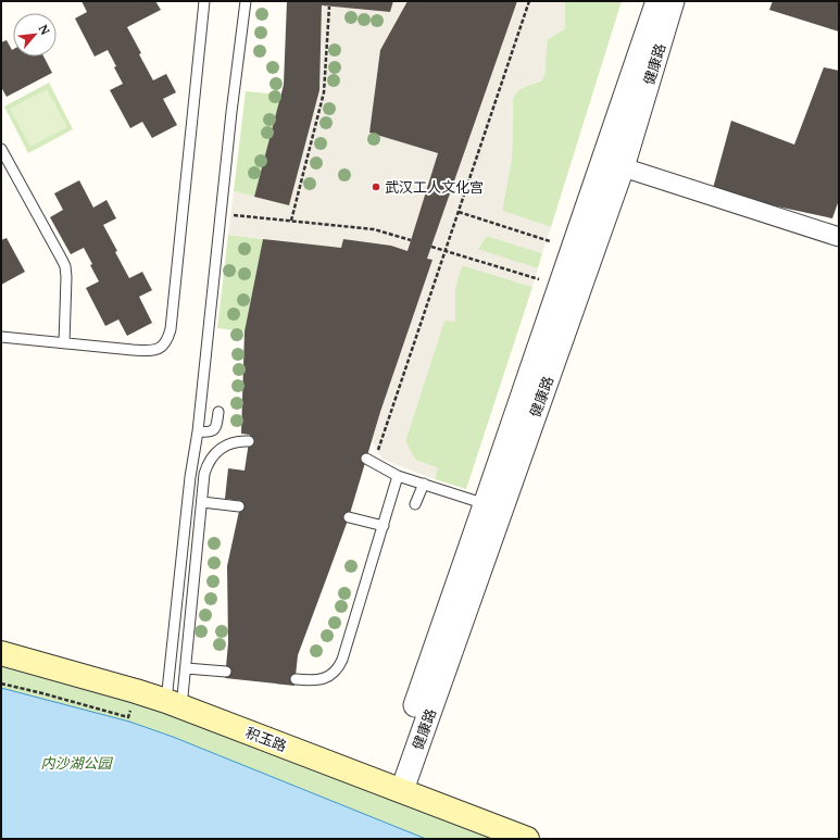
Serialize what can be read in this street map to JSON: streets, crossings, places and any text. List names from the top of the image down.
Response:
{
  "streets": {
    "main road": ["积玉路"],
    "street": ["健康路"]
  },
  "crossings": [
    ["健康路", "积玉路"]
  ],
  "parks": ["内沙湖公园"],
  "places": ["武汉工人文化宫"],
  "north": "top right"
}
